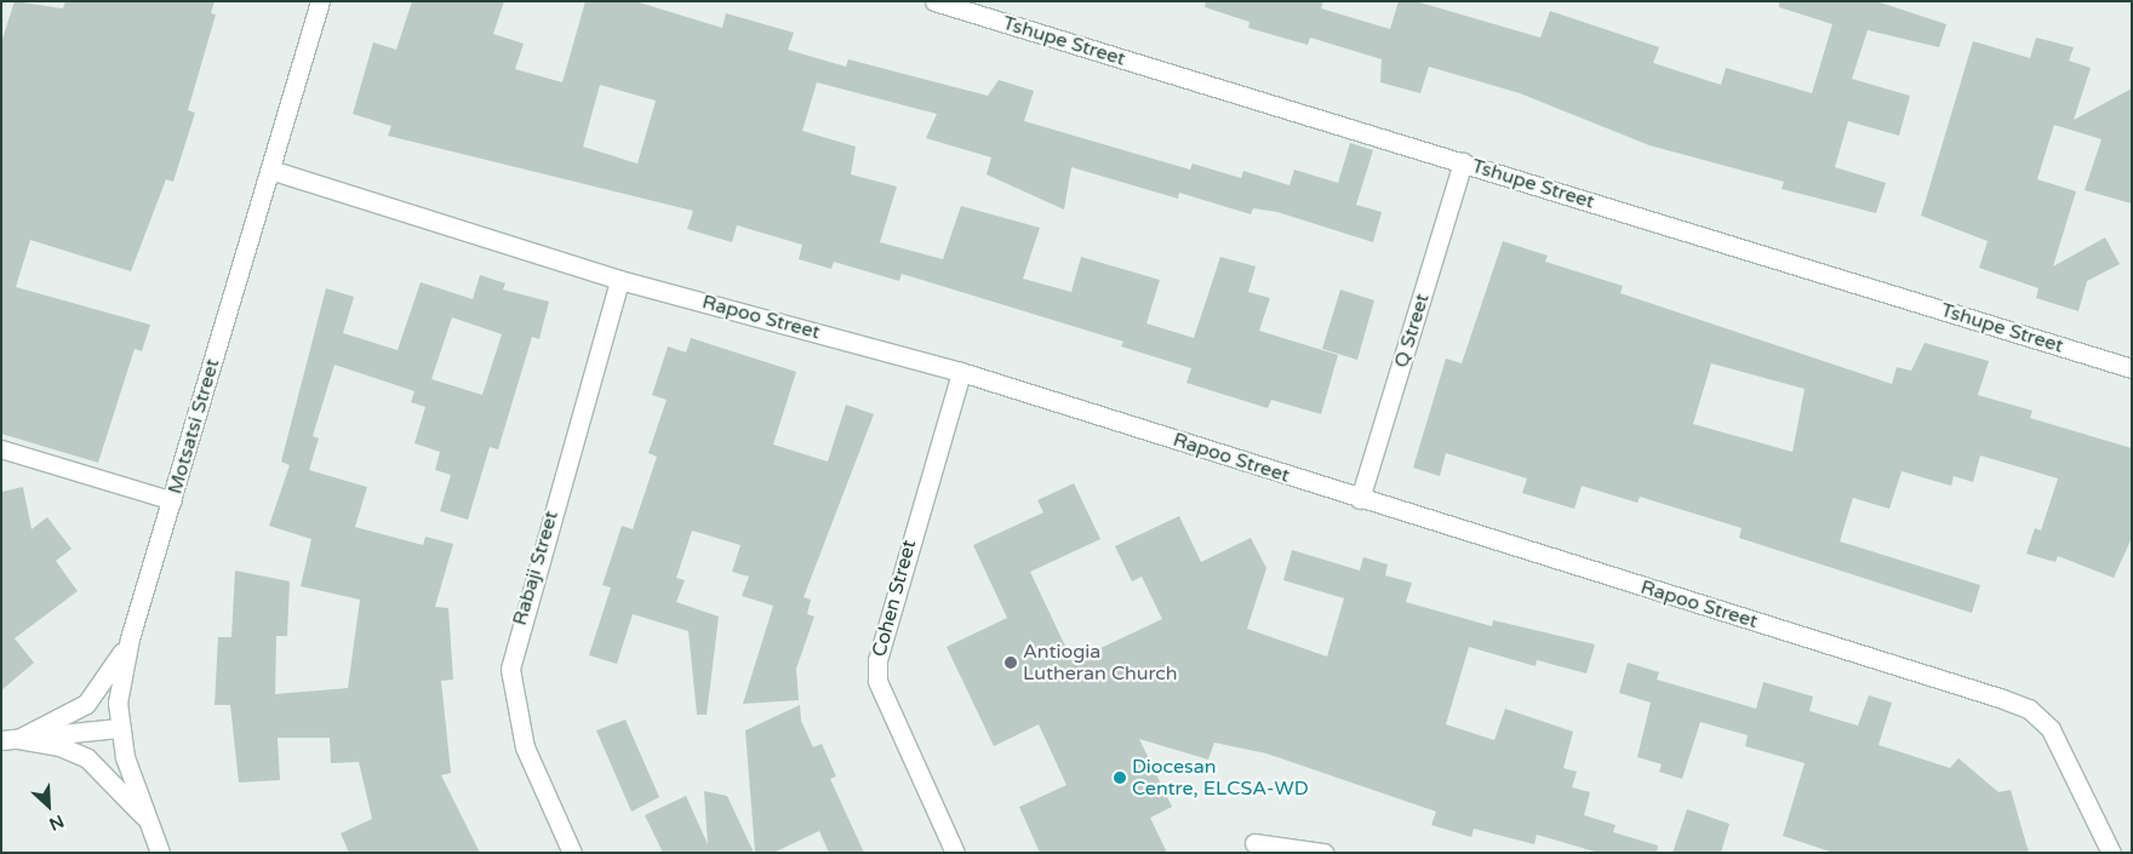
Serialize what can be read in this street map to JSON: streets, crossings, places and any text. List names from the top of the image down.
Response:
{
  "streets": {
    "street": [
      "Tshupe Street",
      "Rapoo Street",
      "Q Street",
      "Motsatsi Street",
      "Rabaji Street",
      "Cohen Street"
    ]
  },
  "crossings": [
    ["Tshupe Street", "Q Street"],
    ["Rapoo Street", "Q Street"],
    ["Rapoo Street", "Motsatsi Street"],
    ["Rapoo Street", "Rabaji Street"],
    ["Rapoo Street", "Cohen Street"]
  ],
  "places": ["Antiogia Lutheran Church", "Diocesan Centre, ELCSA-WD"],
  "north": "bottom right"
}
